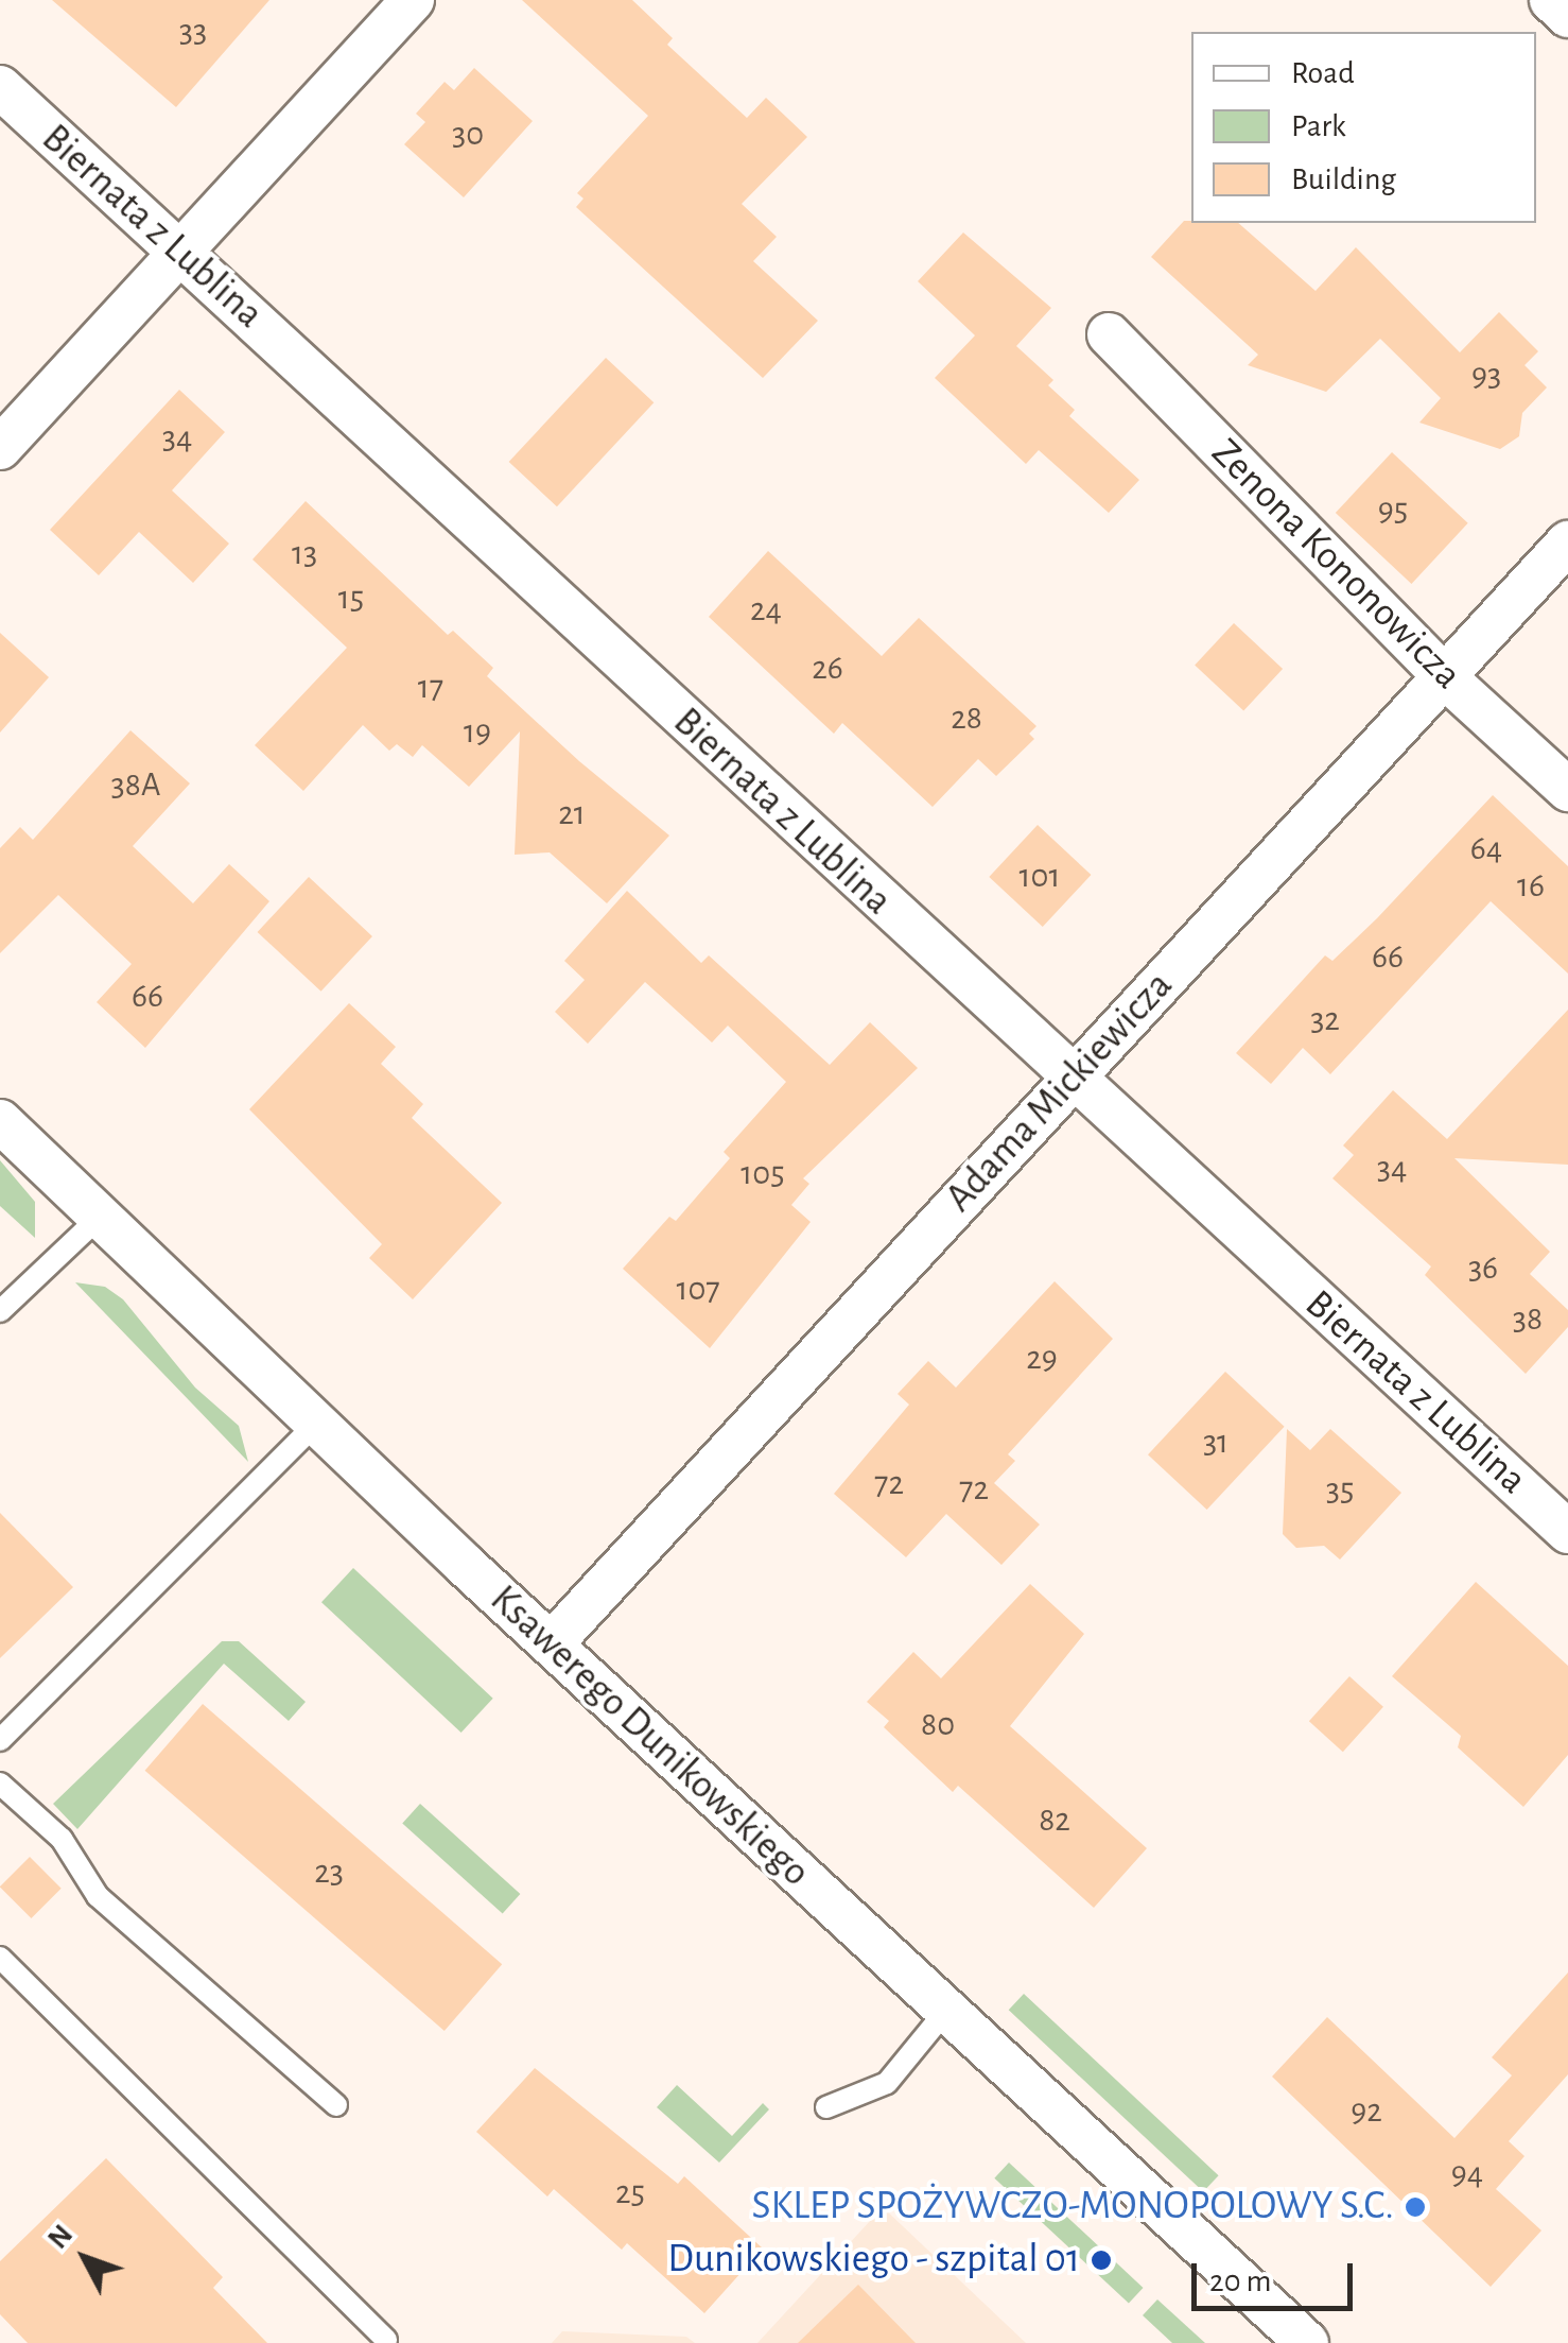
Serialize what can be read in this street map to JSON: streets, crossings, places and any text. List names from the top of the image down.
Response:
{
  "streets": {
    "street": [
      "Biernata z Lublina",
      "Zenona Kononowicza",
      "Adama Mickiewicza",
      "Ksawerego Dunikowskiego"
    ]
  },
  "crossings": [
    ["Biernata z Lublina", "Adama Mickiewicza"],
    ["Zenona Kononowicza", "Adama Mickiewicza"],
    ["Adama Mickiewicza", "Ksawerego Dunikowskiego"]
  ],
  "places": ["SKLEP SPOŻYWCZO-MONOPOLOWY S.C.", "Dunikowskiego - szpital 01"],
  "house_numbers": [
    "33",
    "30",
    "93",
    "34",
    "95",
    "13",
    "15",
    "24",
    "26",
    "17",
    "28",
    "19",
    "38A",
    "21",
    "64",
    "101",
    "16",
    "66",
    "66",
    "32",
    "34",
    "105",
    "36",
    "107",
    "38",
    "29",
    "31",
    "72",
    "72",
    "35",
    "80",
    "82",
    "23",
    "92",
    "94",
    "25"
  ],
  "legend": ["Road", "Park", "Building"],
  "scale_bar": "20 m",
  "north": "top left"
}
